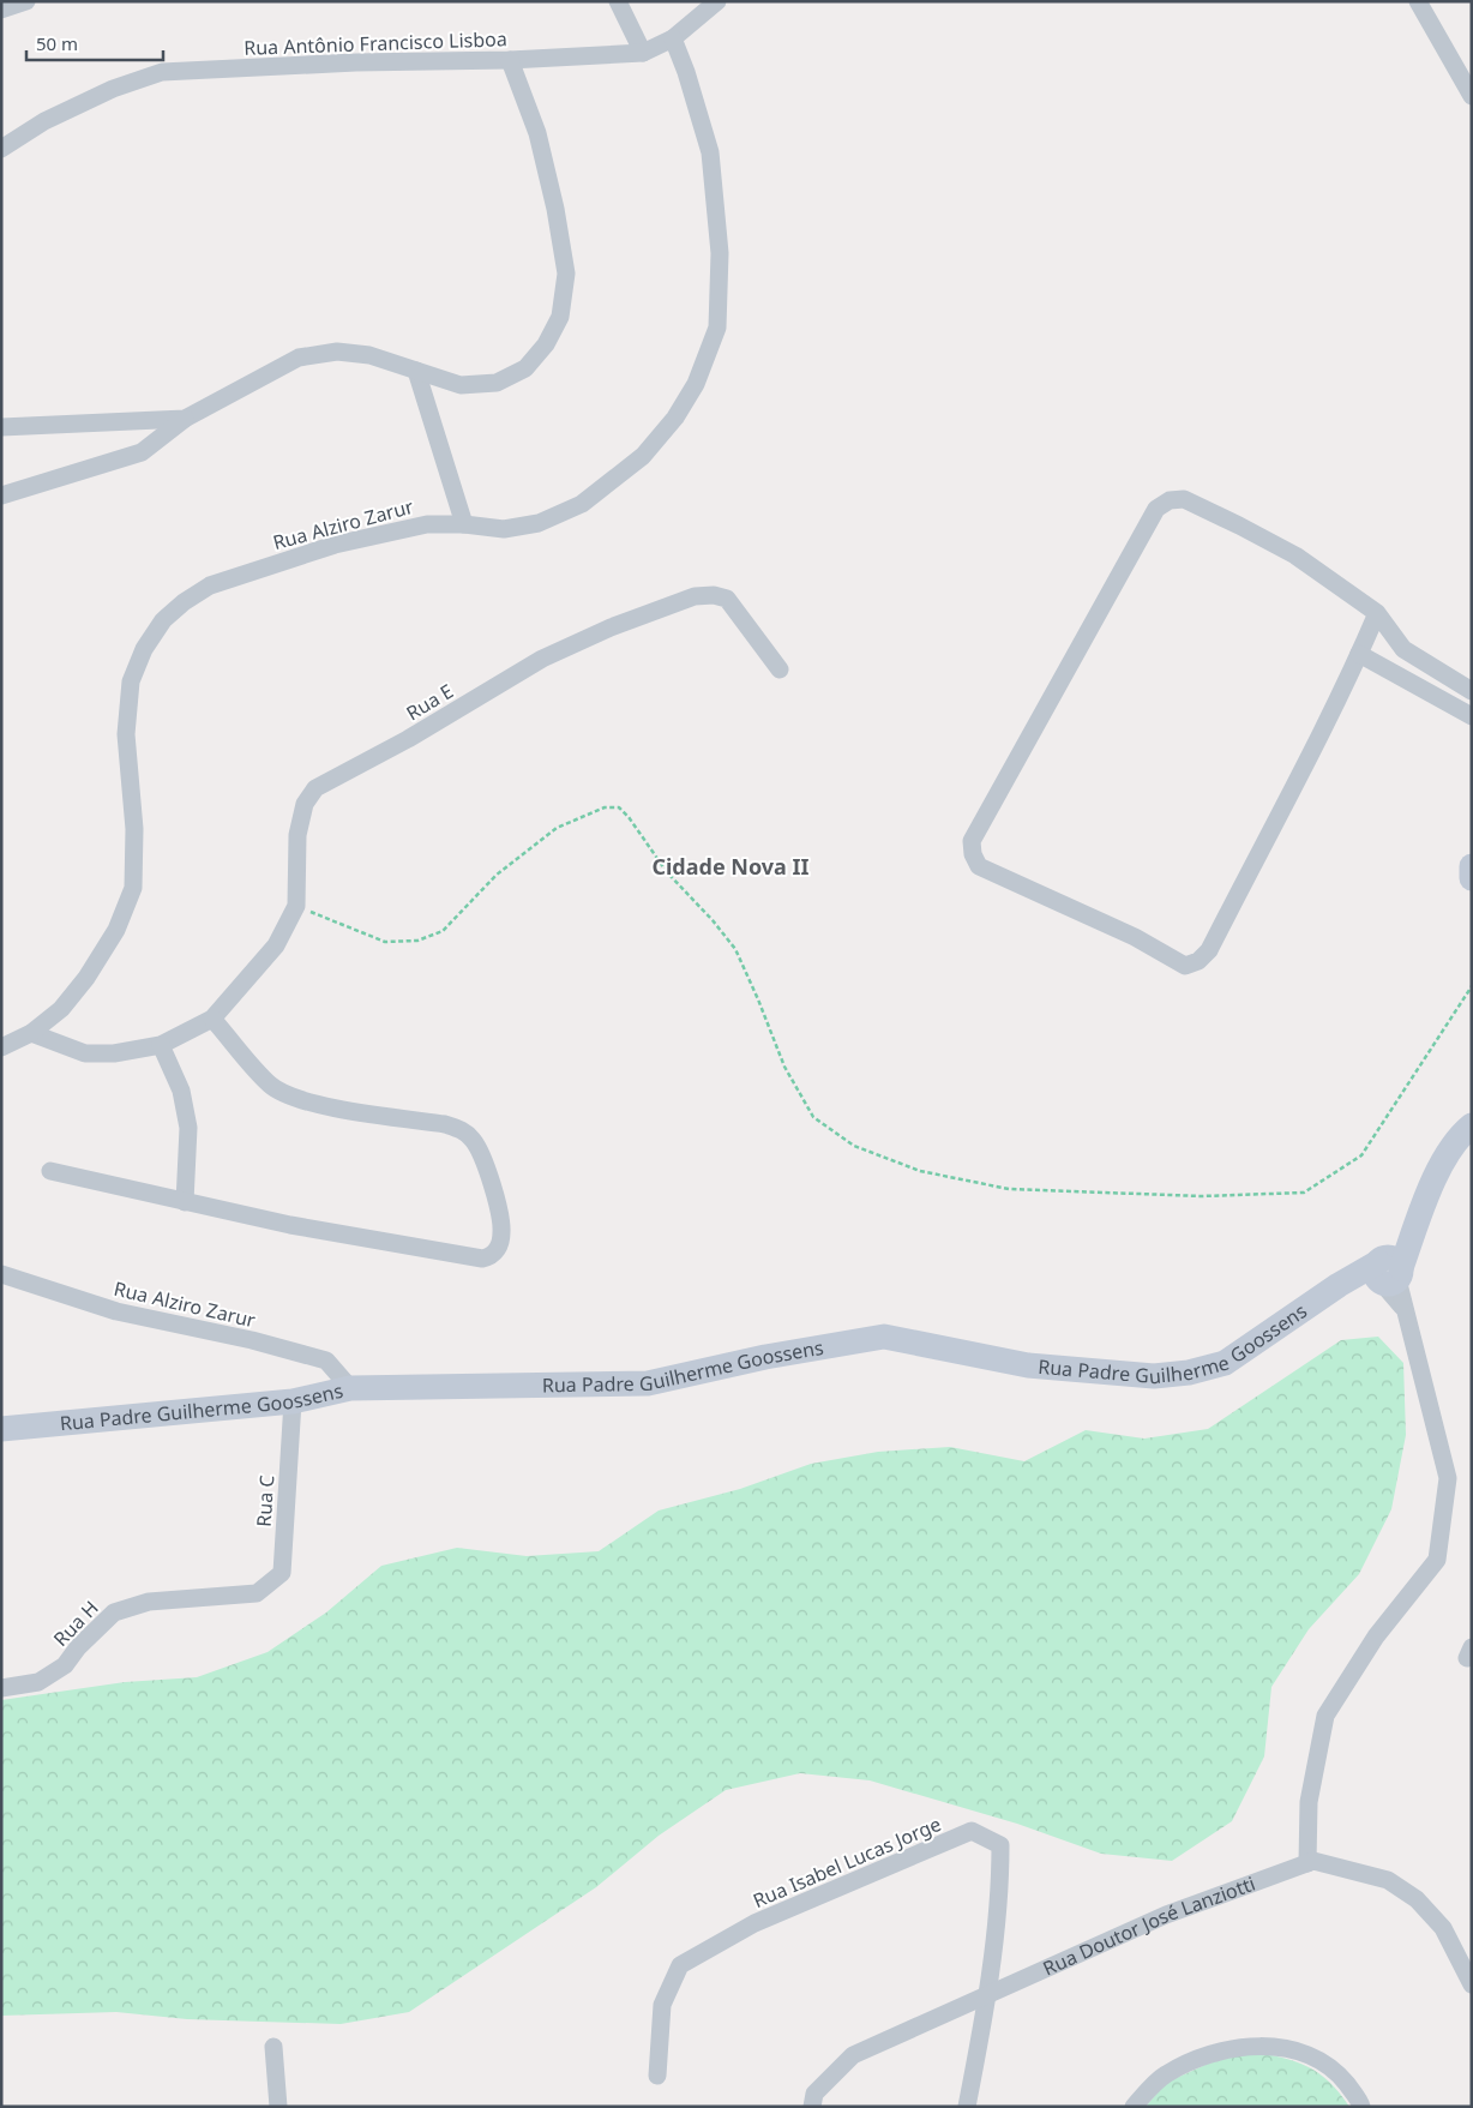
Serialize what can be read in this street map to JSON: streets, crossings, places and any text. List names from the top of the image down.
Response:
{
  "streets": {
    "street": [
      "Rua Antônio Francisco Lisboa",
      "Rua Alziro Zarur",
      "Rua E",
      "Rua Padre Guilherme Goossens",
      "Rua C",
      "Rua H",
      "Rua Isabel Lucas Jorge",
      "Rua Doutor José Lanziotti"
    ]
  },
  "crossings": [
    ["Rua Antônio Francisco Lisboa", "Rua Alziro Zarur"],
    ["Rua Alziro Zarur", "Rua Padre Guilherme Goossens"],
    ["Rua Padre Guilherme Goossens", "Rua C"],
    ["Rua C", "Rua H"],
    ["Rua Isabel Lucas Jorge", "Rua Doutor José Lanziotti"]
  ],
  "districts": ["Cidade Nova II"],
  "scale_bar": "50 m"
}
